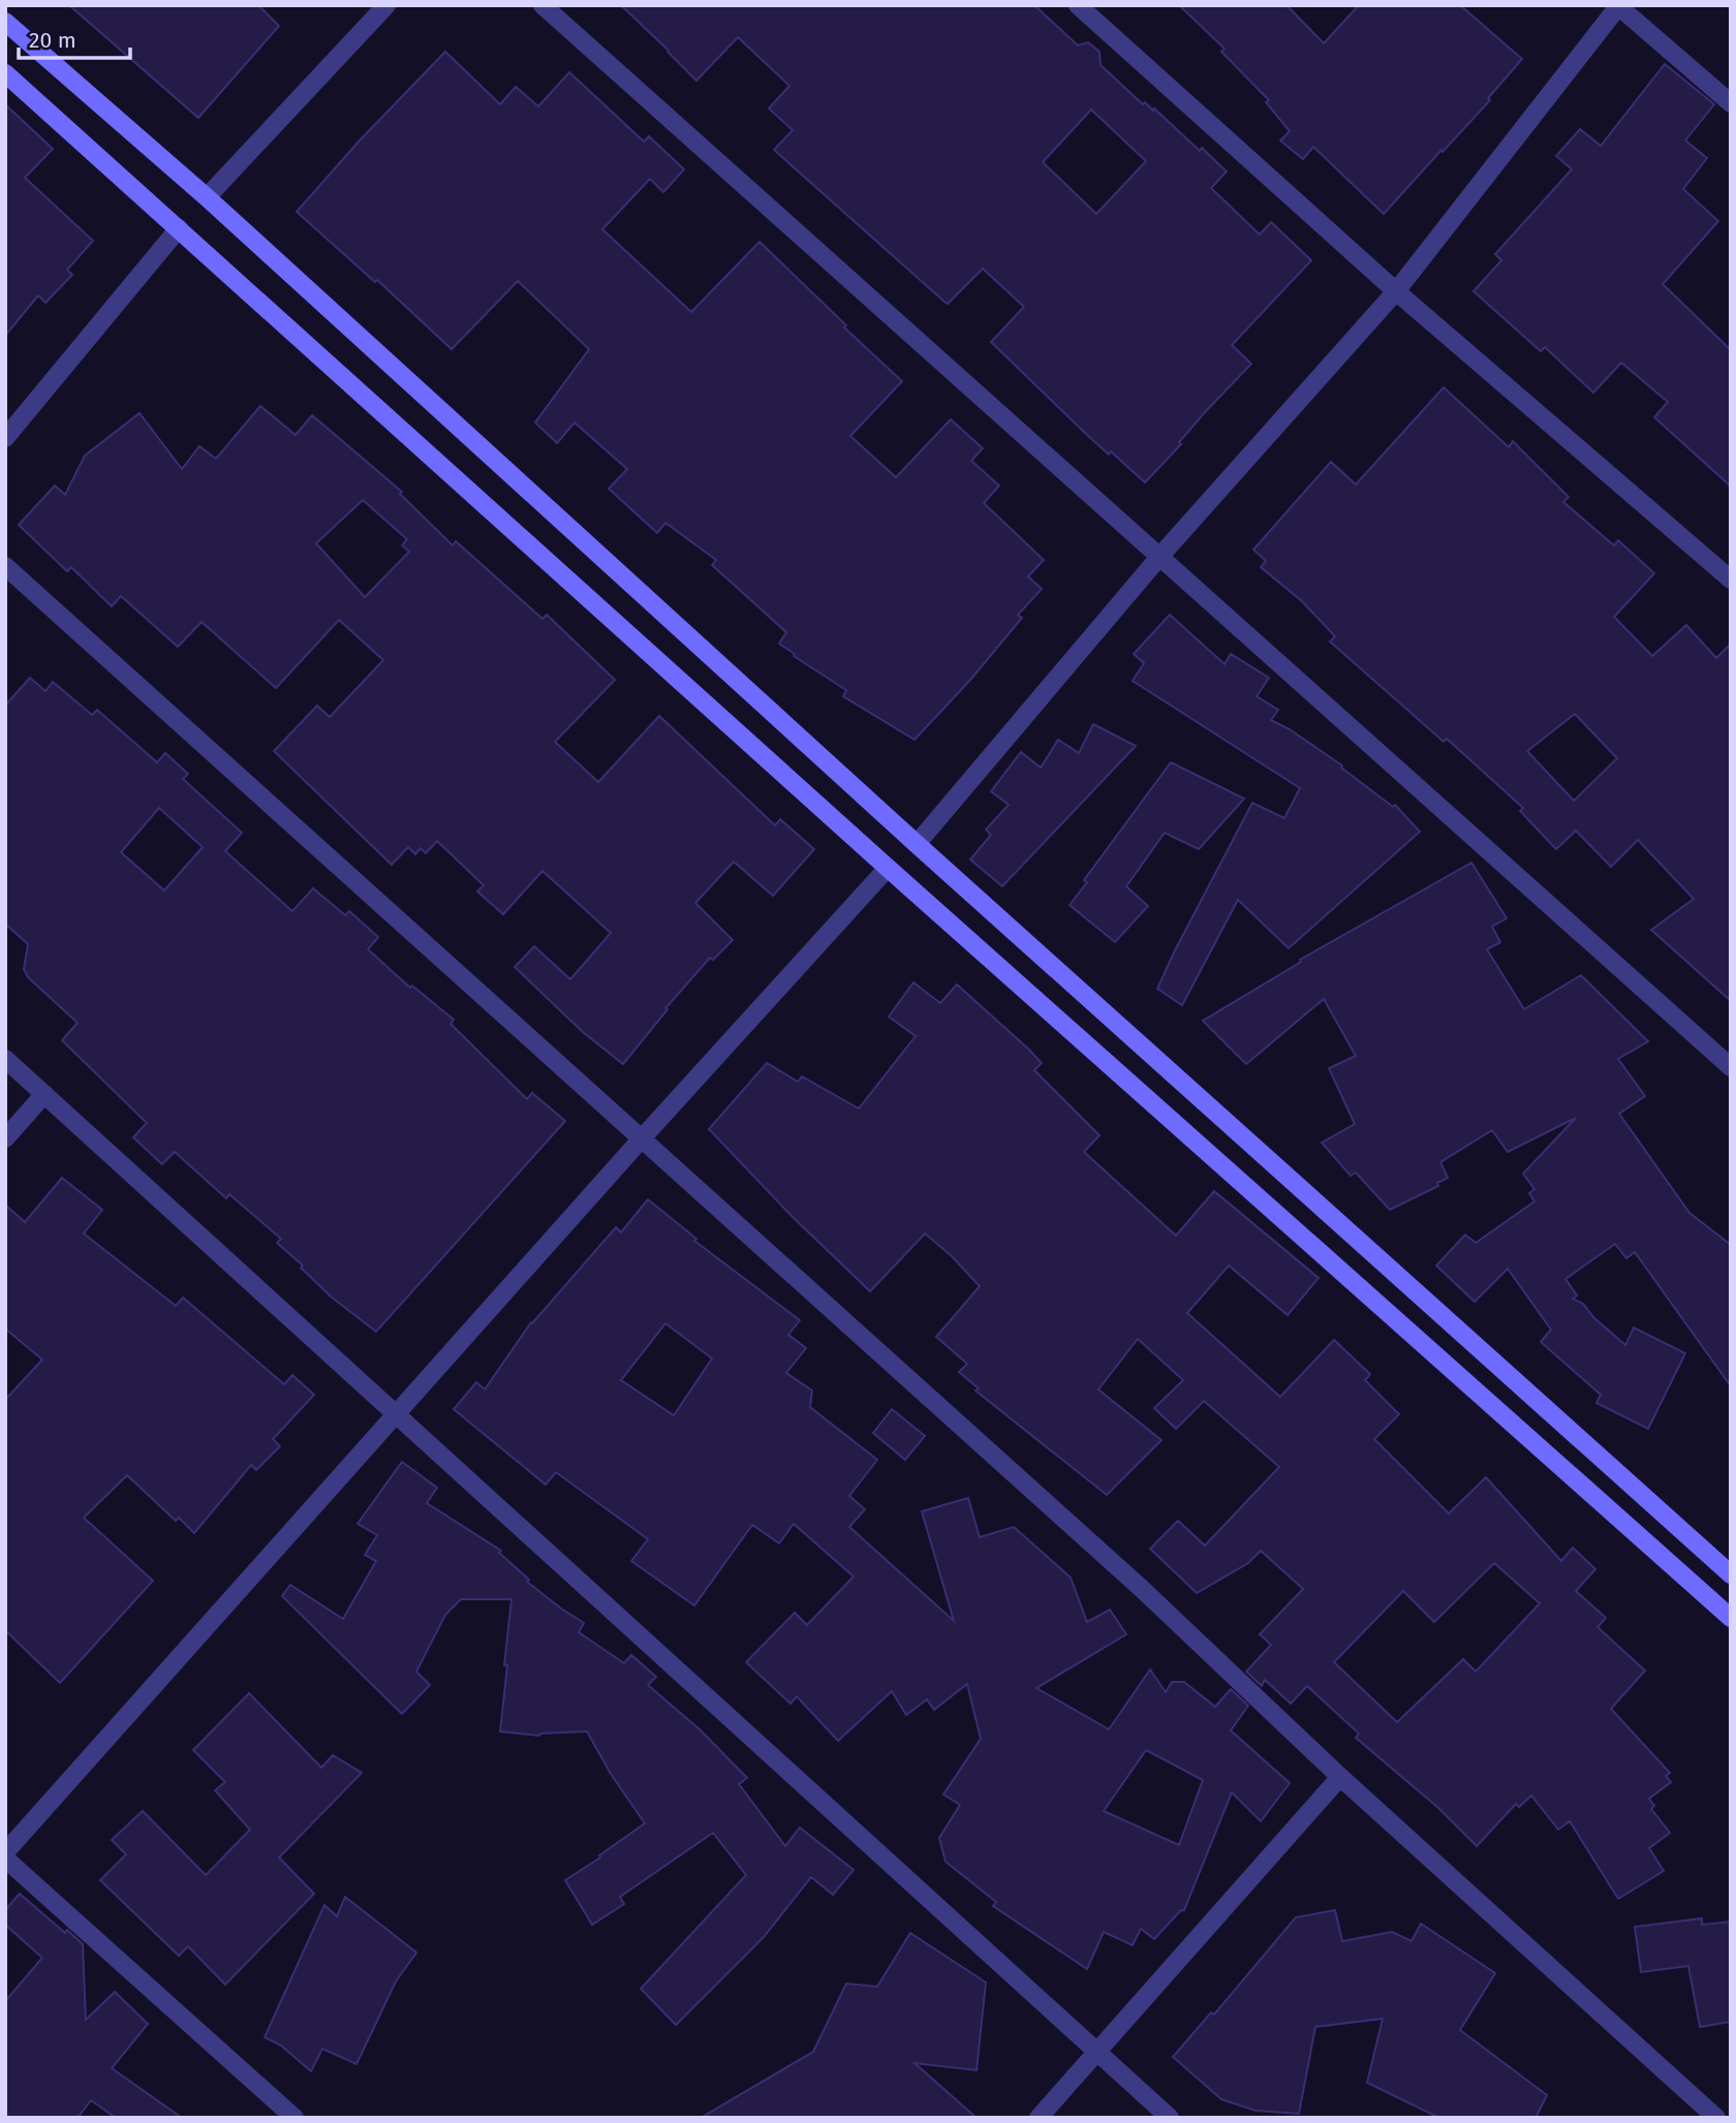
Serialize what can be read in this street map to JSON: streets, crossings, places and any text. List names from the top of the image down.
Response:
{
  "scale_bar": "20 m"
}
